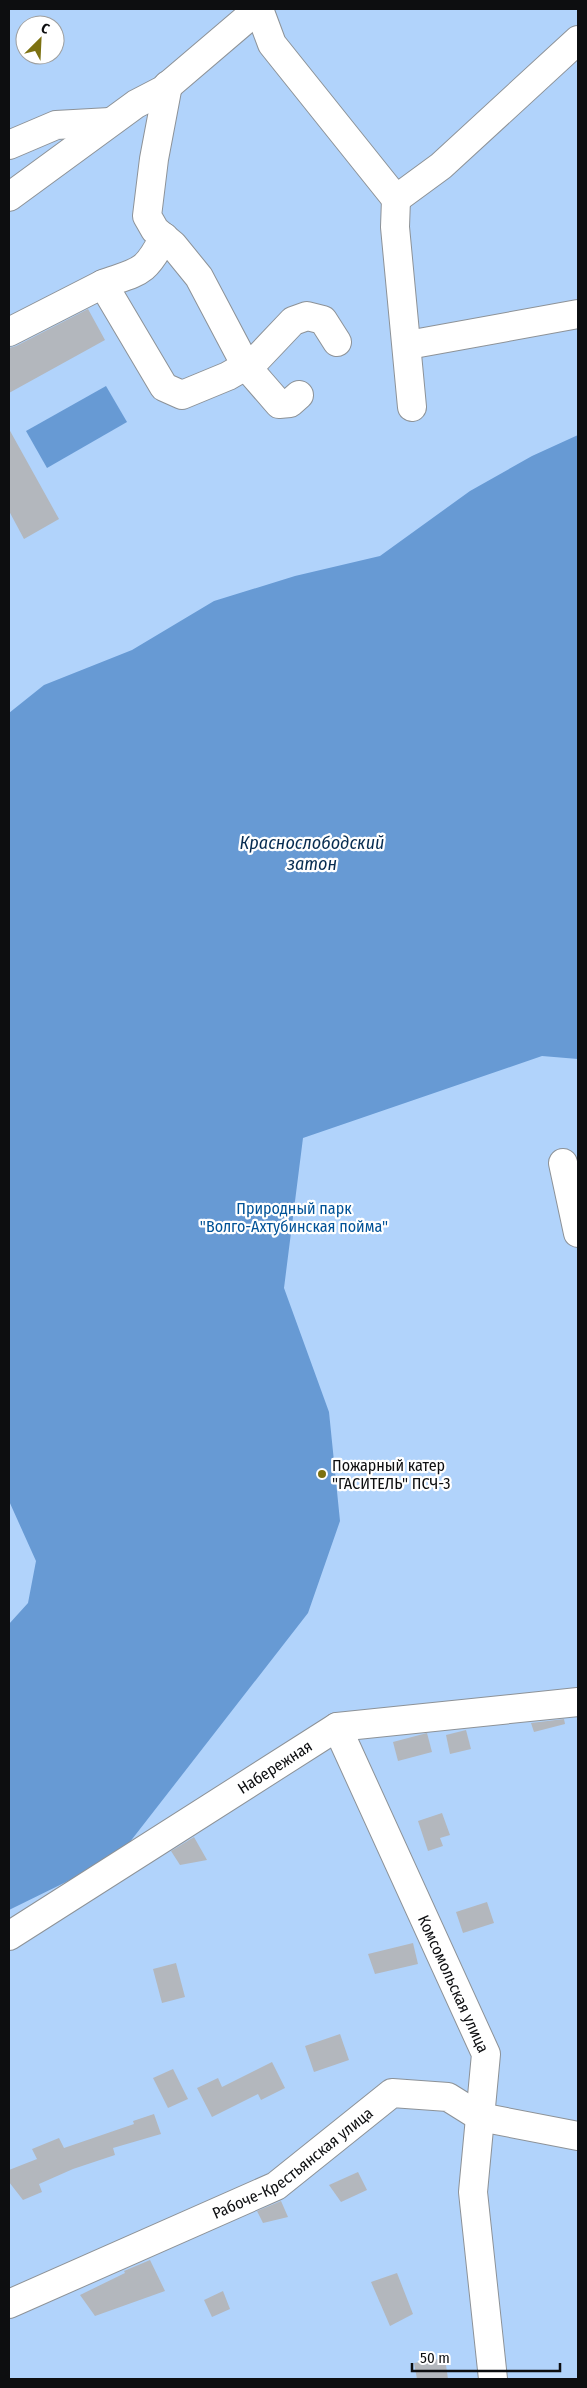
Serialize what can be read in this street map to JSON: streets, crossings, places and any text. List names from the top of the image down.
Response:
{
  "streets": {
    "street": ["Набережная", "Комсомольская улица", "Рабоче-Крестьянская улица"]
  },
  "crossings": [
    ["Набережная", "Комсомольская улица"],
    ["Комсомольская улица", "Рабоче-Крестьянская улица"]
  ],
  "water": ["Краснослободский затон"],
  "parks": ["Природный парк \"Волго-Ахтубинская пойма\""],
  "places": ["Пожарный катер \"ГАСИТЕЛЬ\" ПСЧ-3"],
  "scale_bar": "50 m",
  "north": "top right"
}
